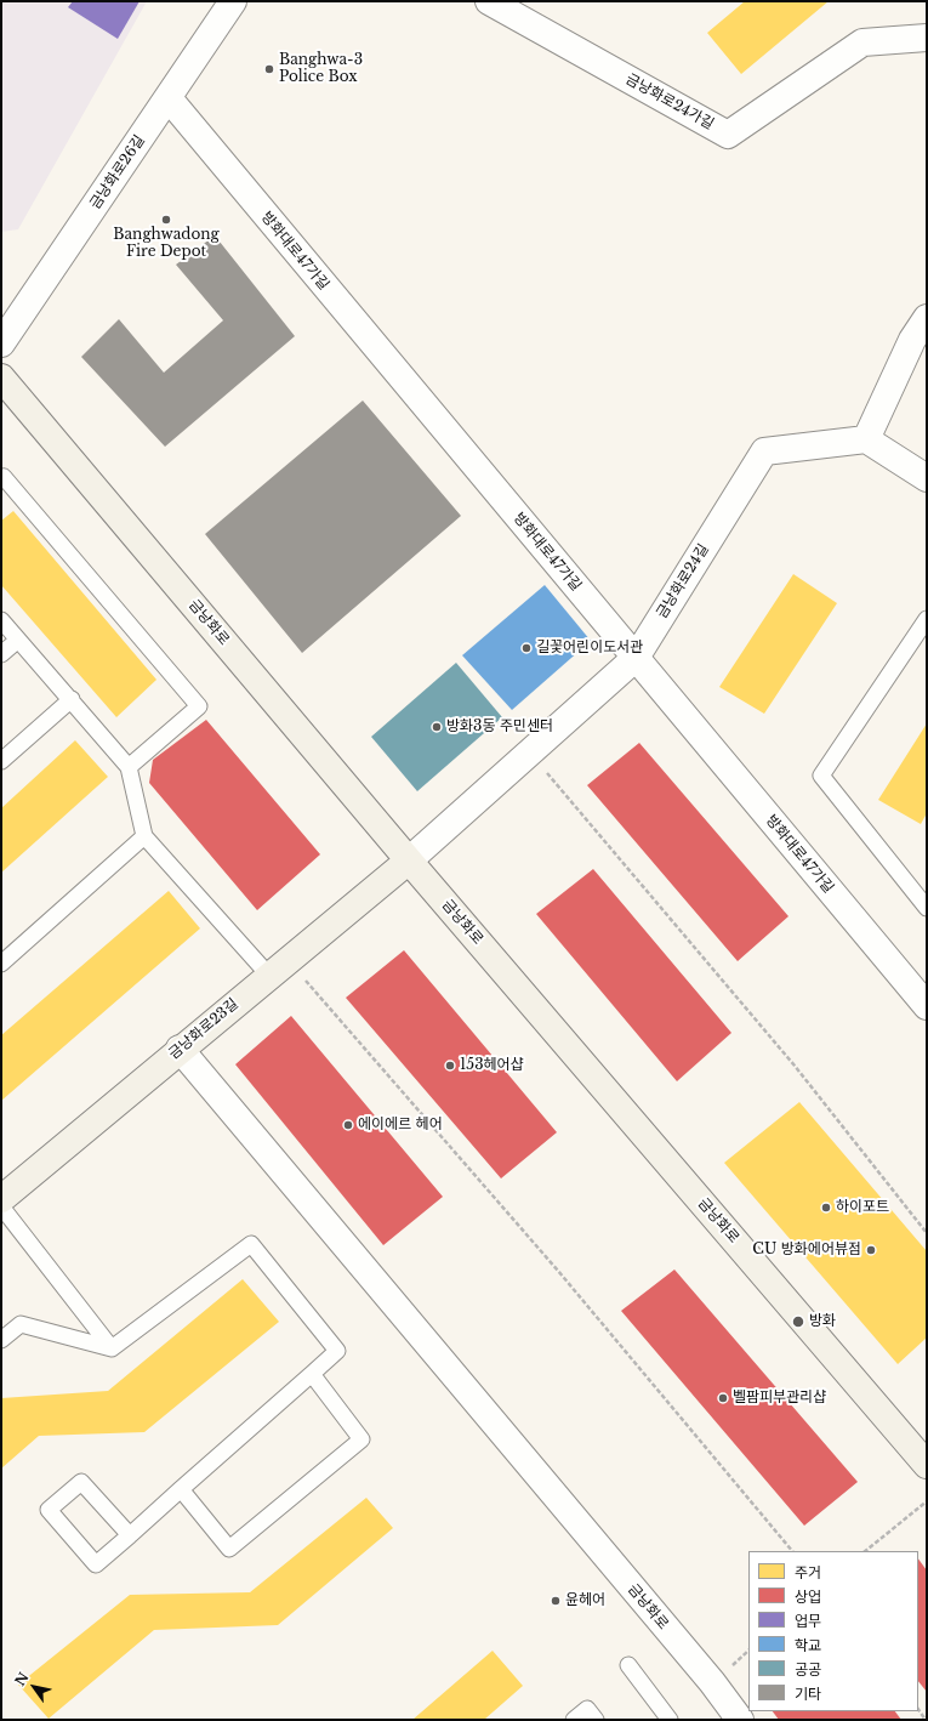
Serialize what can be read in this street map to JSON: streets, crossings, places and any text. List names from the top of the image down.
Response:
{
  "streets": {
    "street": [
      "금낭화로24가길",
      "금낭화로26길",
      "방화대로47가길",
      "금낭화로24길",
      "금낭화로",
      "금낭화로23길"
    ]
  },
  "crossings": [
    ["금낭화로26길", "방화대로47가길"],
    ["방화대로47가길", "금낭화로24길"],
    ["금낭화로24길", "금낭화로"],
    ["금낭화로24길", "금낭화로23길"],
    ["금낭화로", "금낭화로23길"]
  ],
  "places": [
    "Banghwa-3 Police Box",
    "Banghwadong Fire Depot",
    "길꽃어린이도서관",
    "방화3동 주민센터",
    "153헤어샵",
    "에이에르 헤어",
    "하이포트",
    "CU 방화에어뷰점",
    "방화",
    "벨팜피부관리샵",
    "윤헤어"
  ],
  "legend": [
    "주거",
    "상업",
    "업무",
    "학교",
    "공공",
    "기타"
  ],
  "north": "top left"
}
